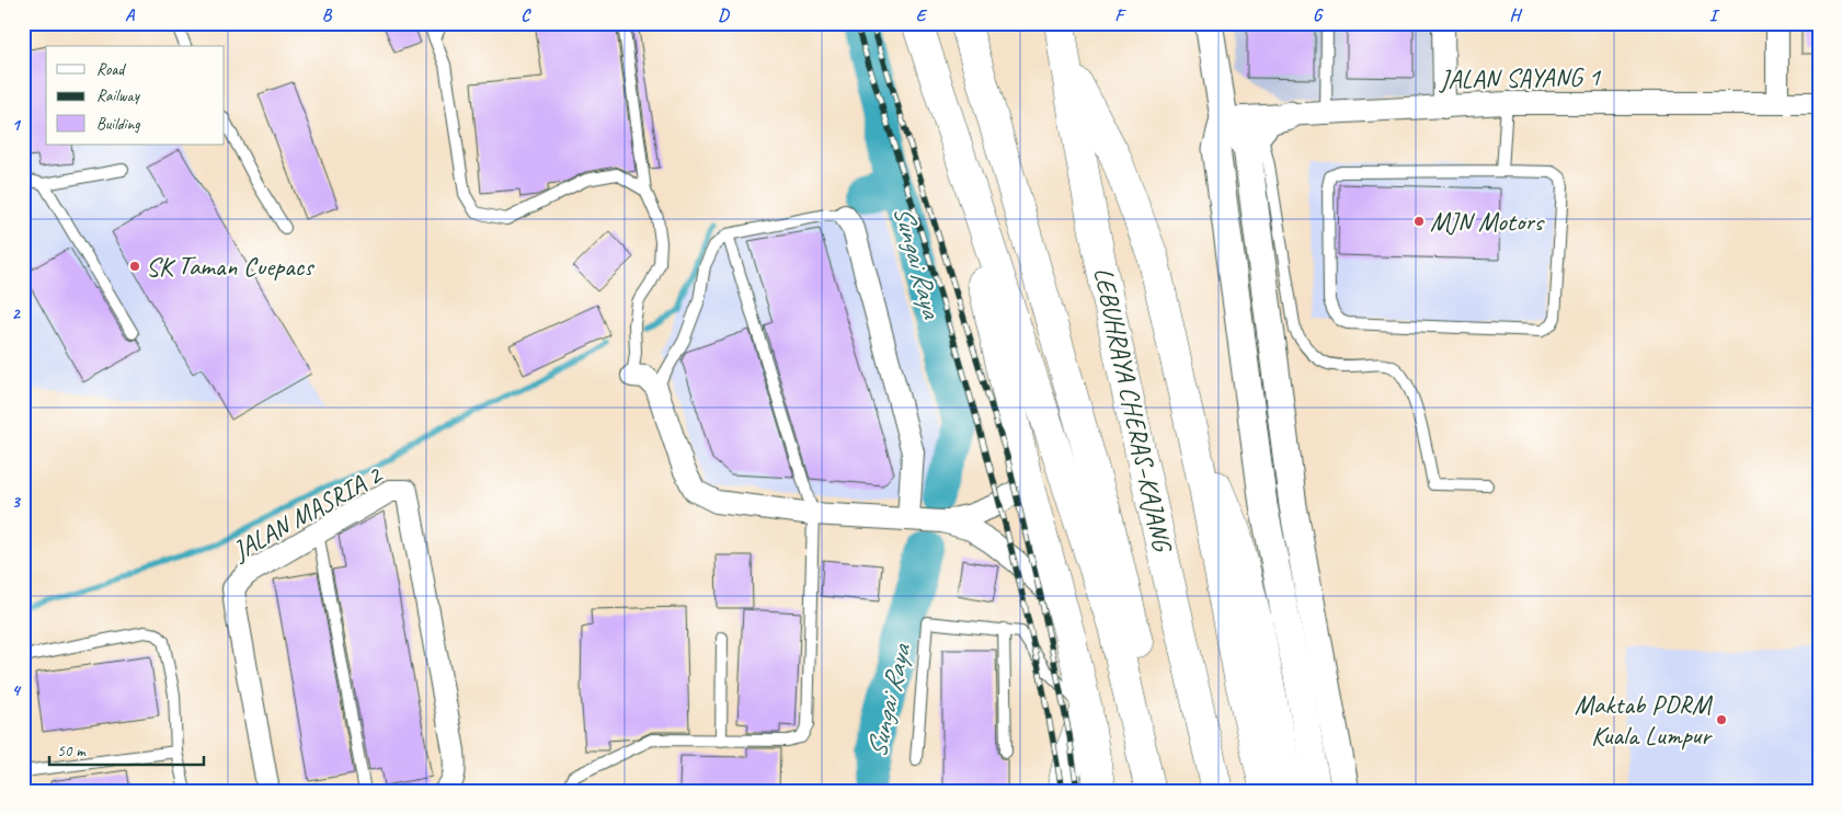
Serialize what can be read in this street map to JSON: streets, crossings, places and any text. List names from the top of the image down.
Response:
{
  "streets": {
    "highway": ["LEBUHRAYA CHERAS–KAJANG"],
    "street": ["JALAN SAYANG 1", "JALAN MASRIA 2"]
  },
  "water": ["Sungai Raya"],
  "places": ["MJN Motors", "SK Taman Cuepacs", "Maktab PDRM Kuala Lumpur"],
  "legend": ["Road", "Railway", "Building"],
  "scale_bar": "50 m",
  "grid": {
    "columns": [
      "A",
      "B",
      "C",
      "D",
      "E",
      "F",
      "G",
      "H",
      "I"
    ],
    "rows": [
      "1",
      "2",
      "3",
      "4"
    ]
  }
}
